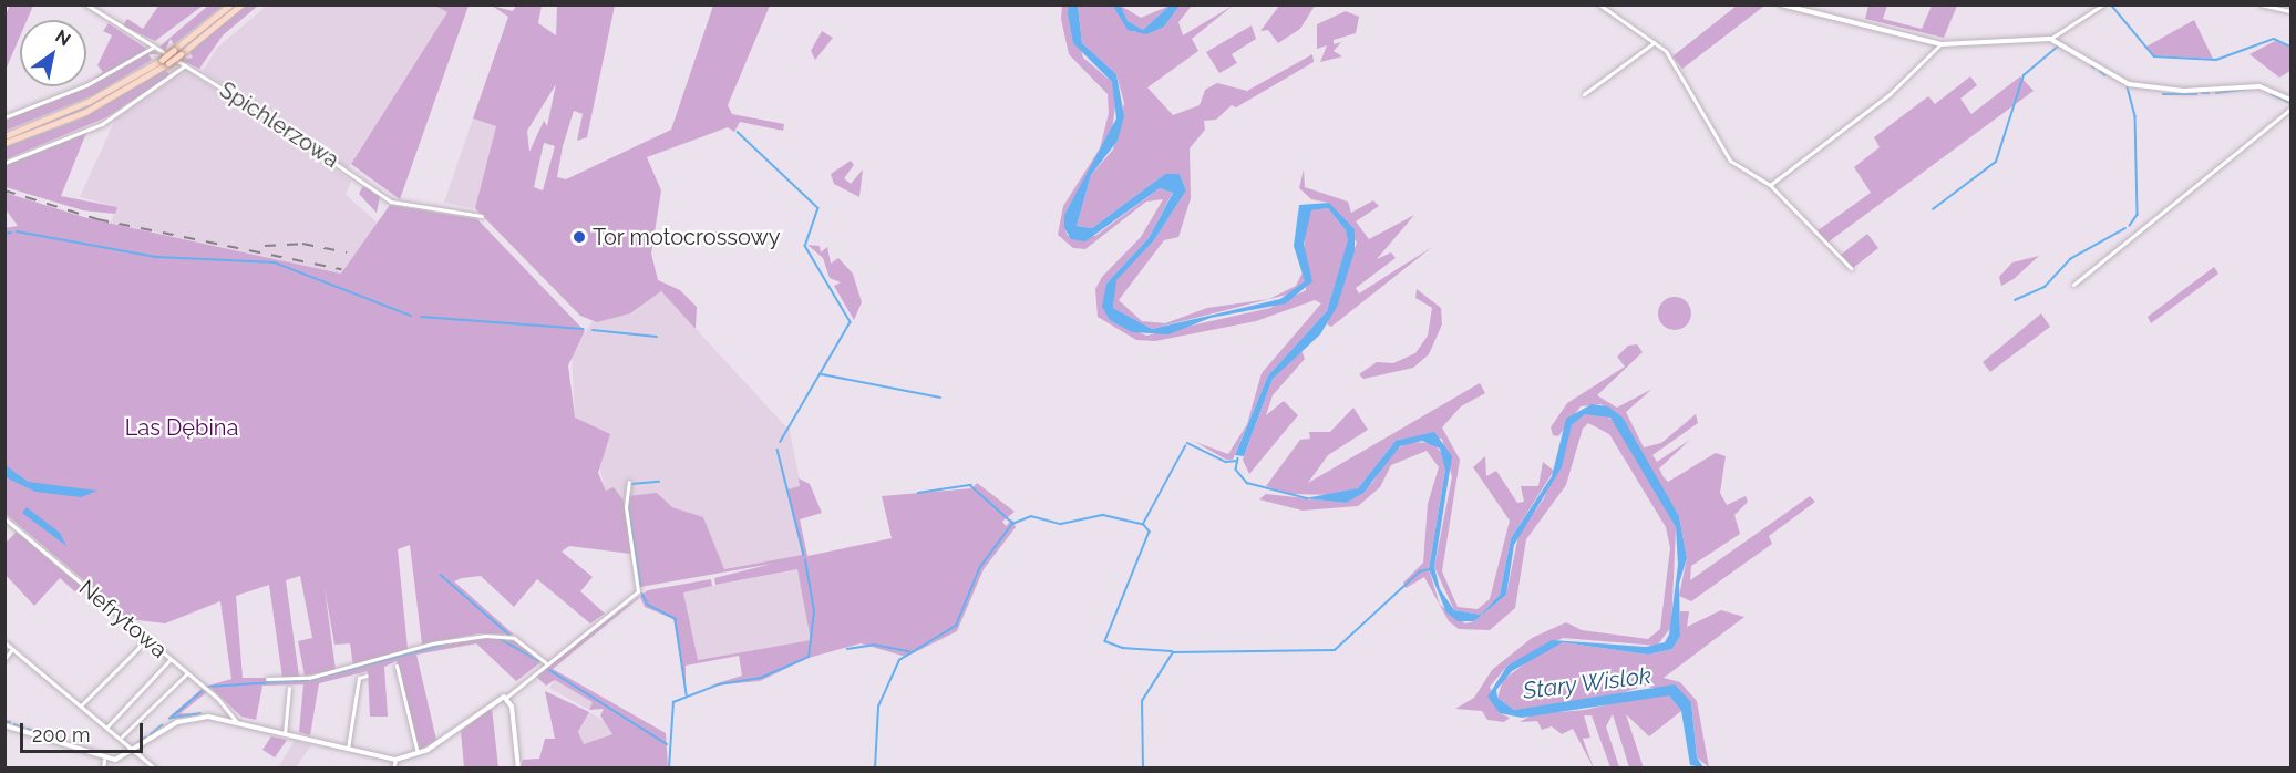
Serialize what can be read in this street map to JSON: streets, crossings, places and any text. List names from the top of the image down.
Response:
{
  "streets": {
    "street": ["Spichlerzowa", "Nefrytowa"]
  },
  "water": ["Stary Wislok"],
  "parks": ["Las Dębina"],
  "places": ["Tor motocrossowy"],
  "scale_bar": "200 m",
  "north": "top right"
}
